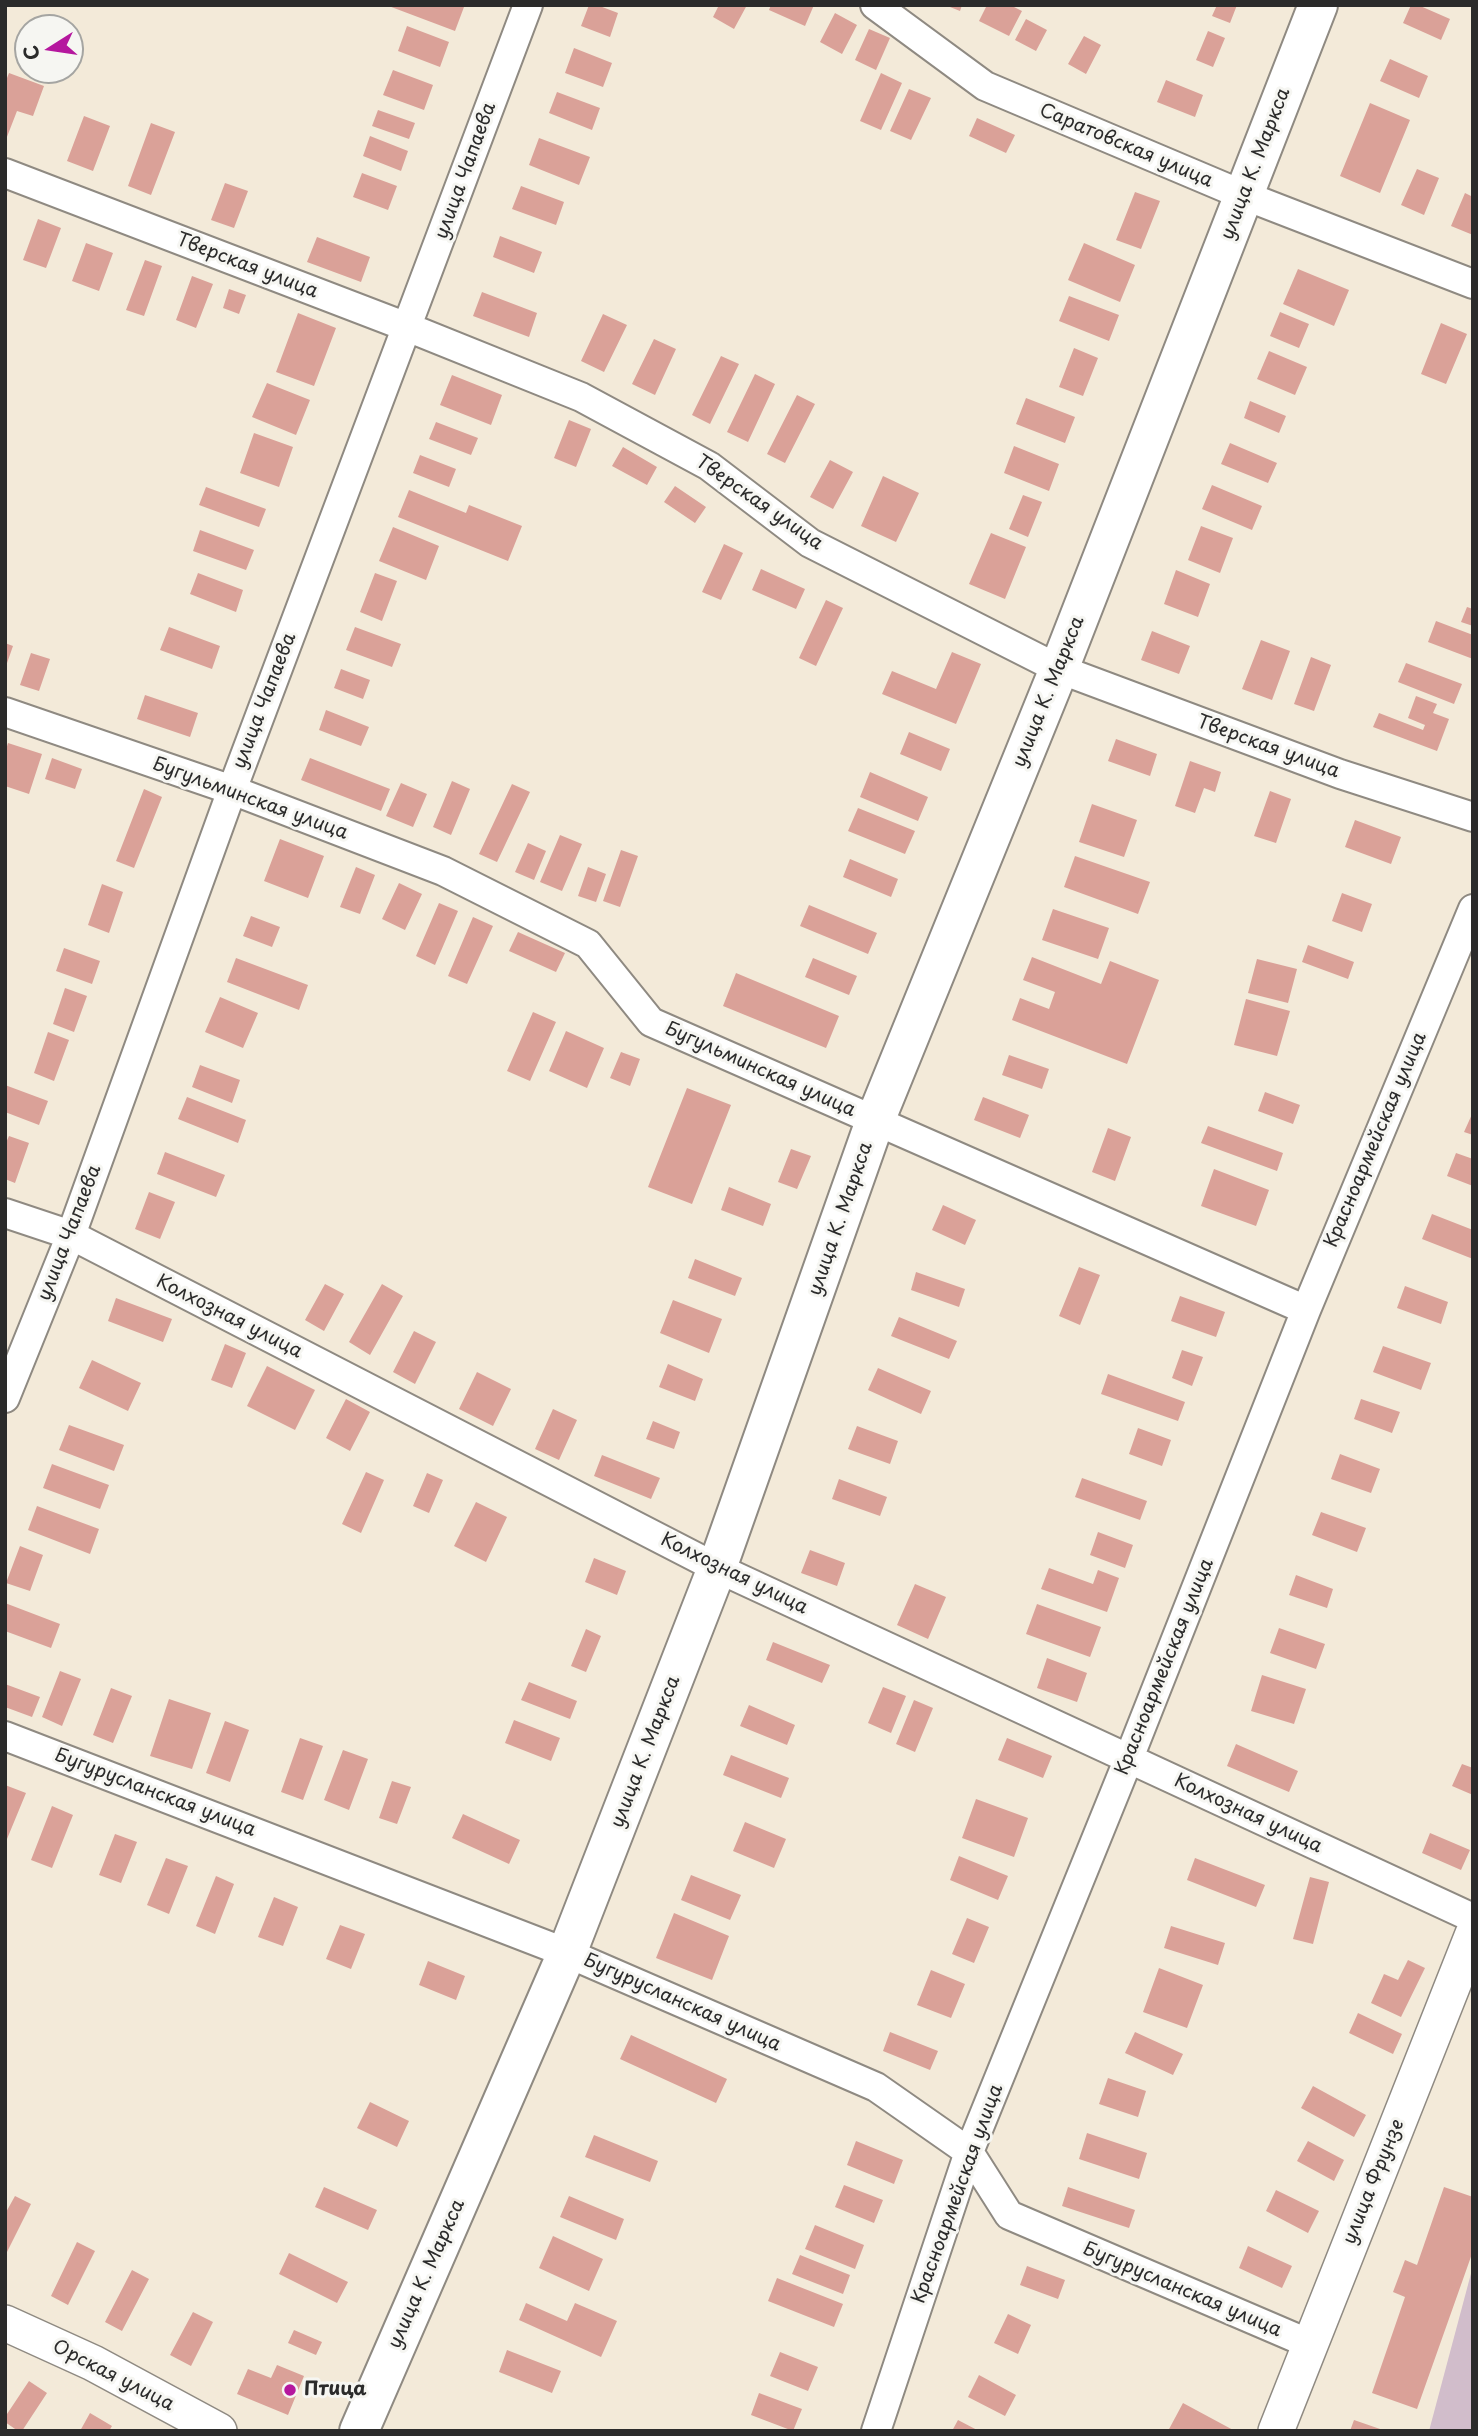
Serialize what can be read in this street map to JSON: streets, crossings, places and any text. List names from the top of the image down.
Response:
{
  "streets": {
    "main road": ["улица К. Маркса"],
    "street": [
      "Саратовская улица",
      "улица Чапаева",
      "Тверская улица",
      "Бугульминская улица",
      "Красноармейская улица",
      "Колхозная улица",
      "Бугурусланская улица",
      "улица Фрунзе",
      "Орская улица"
    ]
  },
  "crossings": [
    ["Саратовская улица", "улица К. Маркса"],
    ["улица К. Маркса", "Тверская улица"],
    ["улица К. Маркса", "Бугульминская улица"],
    ["улица К. Маркса", "Колхозная улица"],
    ["улица К. Маркса", "Бугурусланская улица"],
    ["улица Чапаева", "Тверская улица"],
    ["улица Чапаева", "Бугульминская улица"],
    ["улица Чапаева", "Колхозная улица"],
    ["Бугульминская улица", "Красноармейская улица"],
    ["Красноармейская улица", "Колхозная улица"],
    ["Красноармейская улица", "Бугурусланская улица"],
    ["Бугурусланская улица", "улица Фрунзе"]
  ],
  "places": ["Птица"],
  "north": "left"
}
